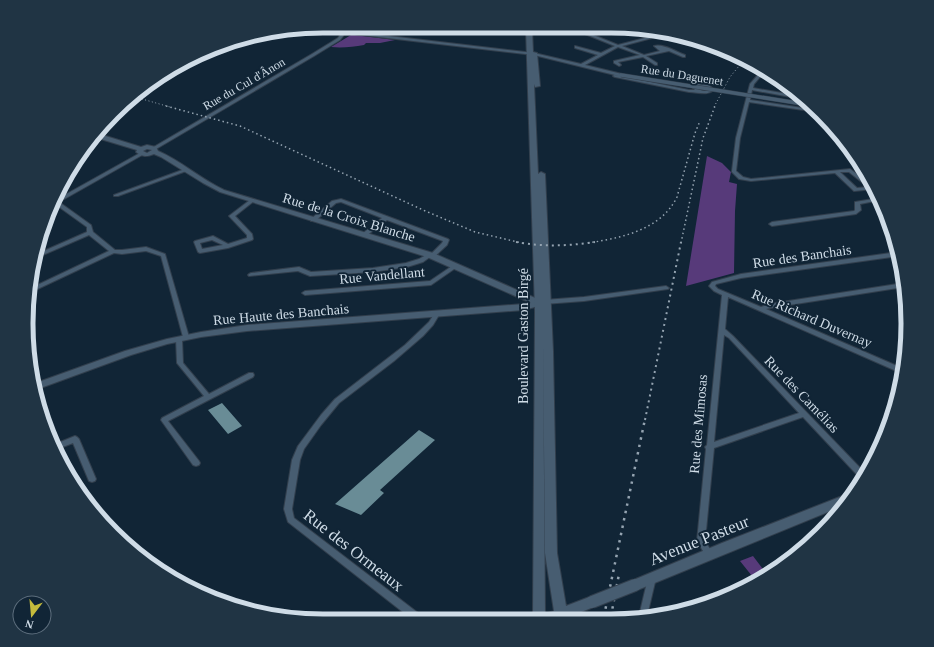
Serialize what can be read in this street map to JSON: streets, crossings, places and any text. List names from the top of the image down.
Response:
{
  "streets": {
    "main road": ["Boulevard Gaston Birgé", "Avenue Pasteur"],
    "street": [
      "Rue du Daguenet",
      "Rue du Cul d'Ânon",
      "Rue de la Croix Blanche",
      "Rue des Banchais",
      "Rue Vandellant",
      "Rue Haute des Banchais",
      "Rue Richard Duvernay",
      "Rue des Camélias",
      "Rue des Mimosas",
      "Rue des Ormeaux"
    ]
  },
  "crossings": [
    ["Rue du Daguenet", "Boulevard Gaston Birgé"],
    ["Rue du Cul d'Ânon", "Rue de la Croix Blanche"],
    ["Rue de la Croix Blanche", "Rue Vandellant"],
    ["Rue de la Croix Blanche", "Rue Haute des Banchais"],
    ["Rue de la Croix Blanche", "Boulevard Gaston Birgé"],
    ["Rue des Banchais", "Rue Richard Duvernay"],
    ["Rue Haute des Banchais", "Boulevard Gaston Birgé"],
    ["Rue Haute des Banchais", "Rue des Ormeaux"],
    ["Rue Richard Duvernay", "Rue des Mimosas"],
    ["Rue des Camélias", "Rue des Mimosas"],
    ["Rue des Mimosas", "Avenue Pasteur"]
  ],
  "north": "bottom"
}
